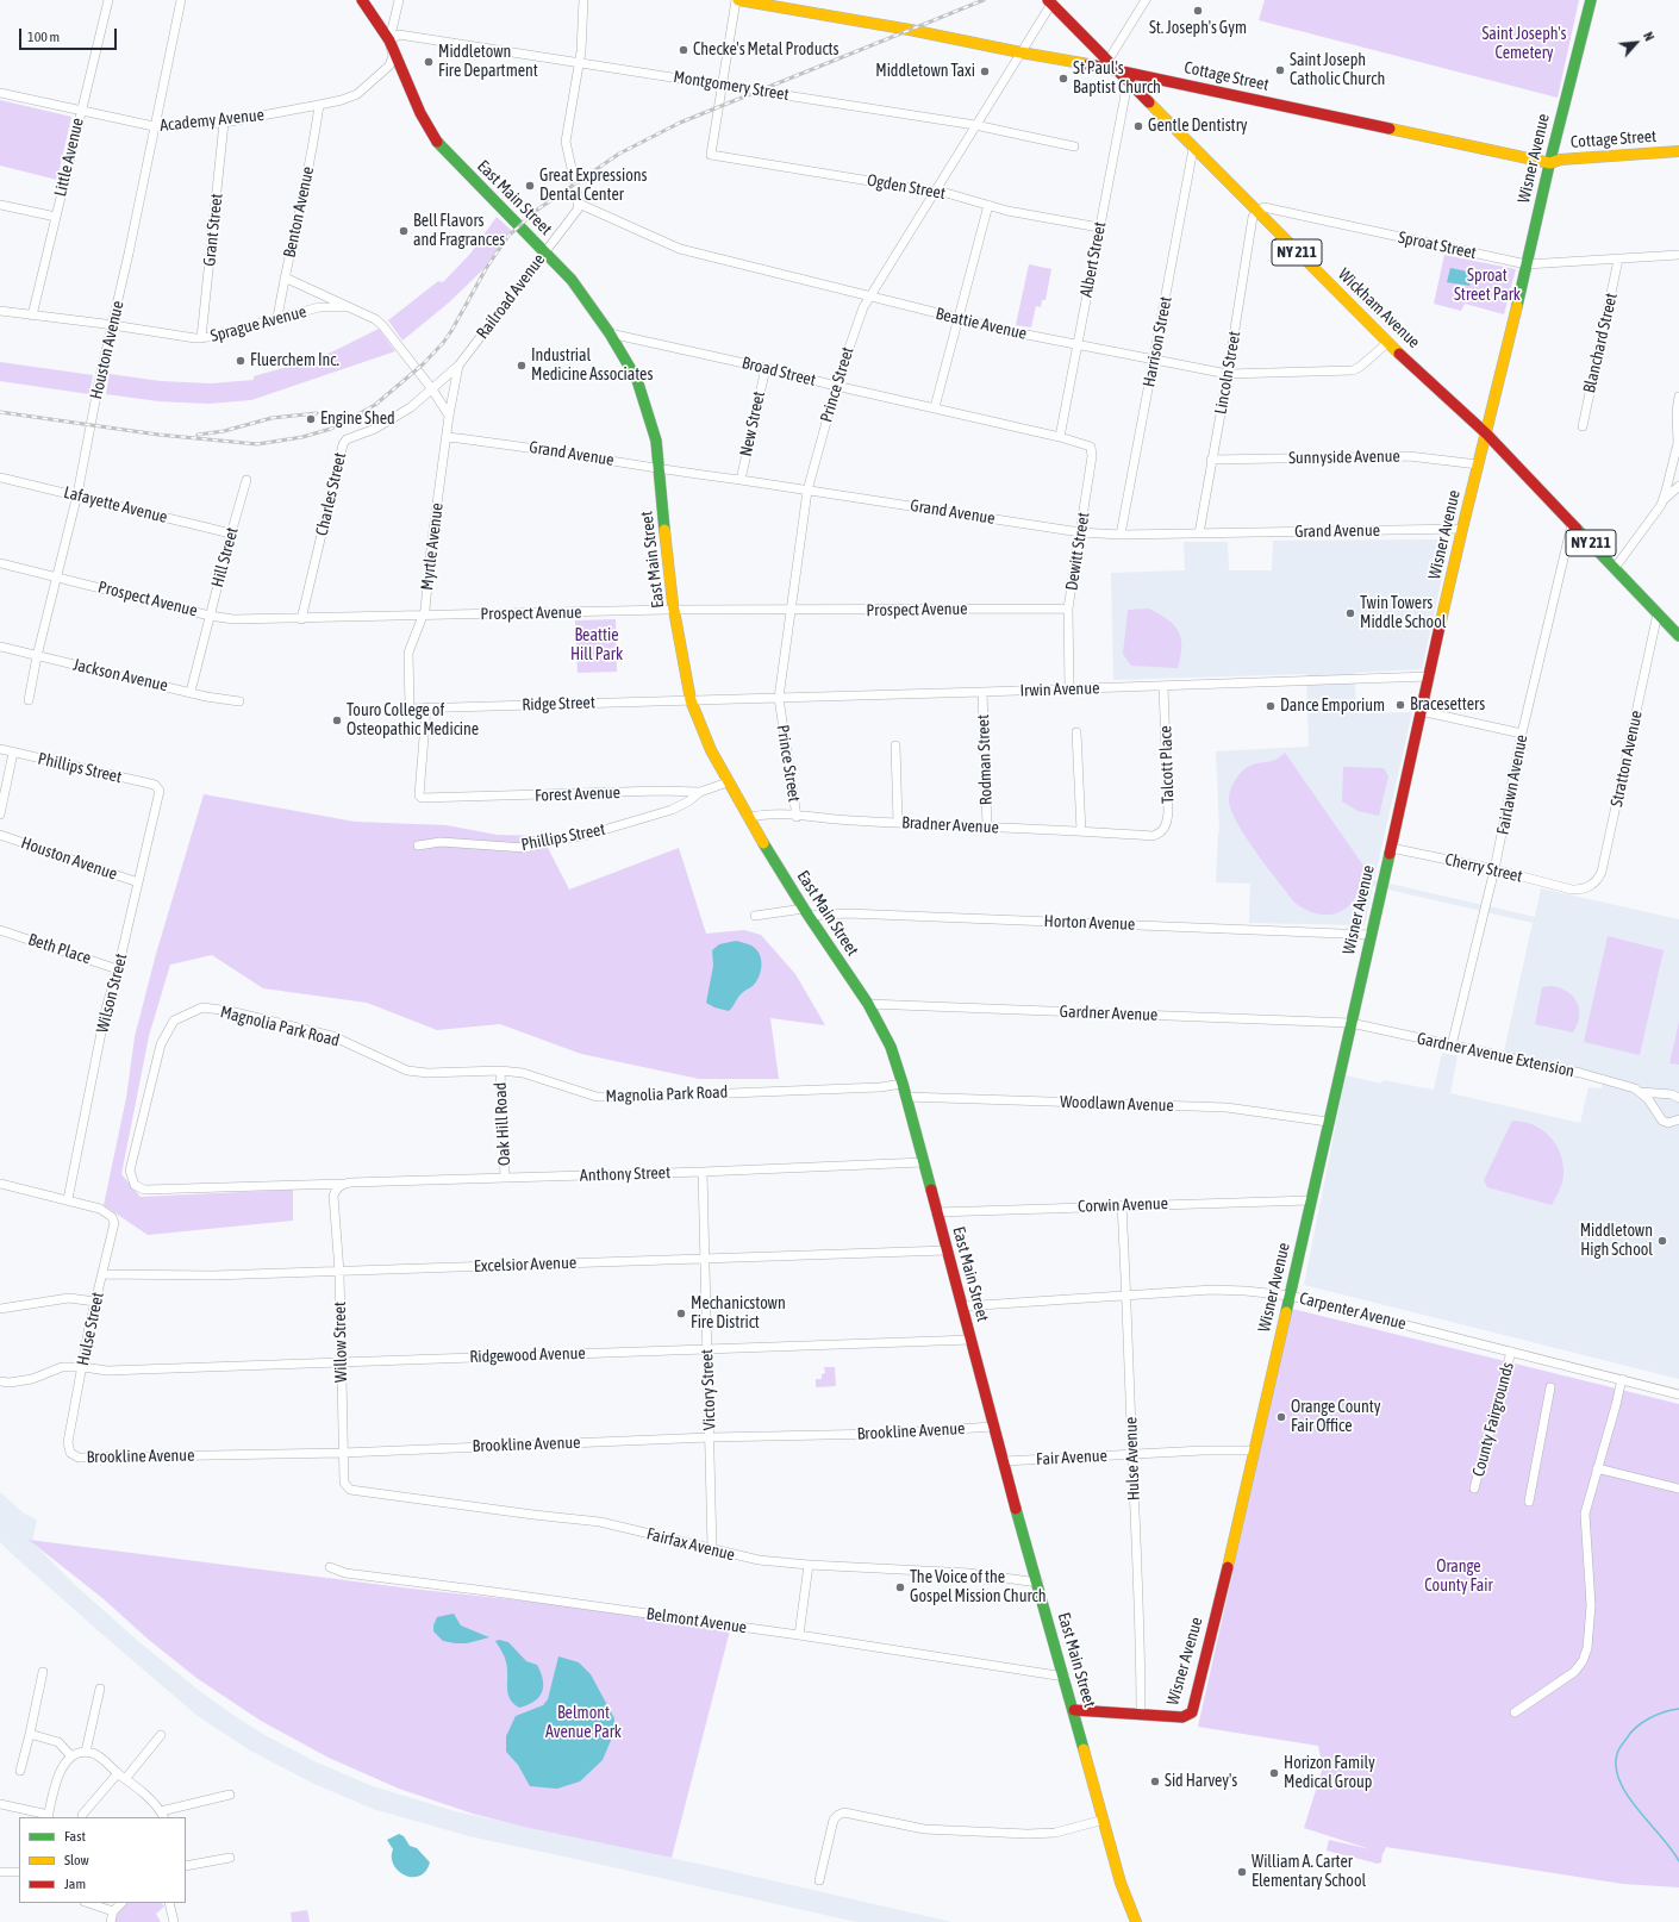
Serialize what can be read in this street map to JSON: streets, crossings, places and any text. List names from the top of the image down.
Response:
{
  "streets": {
    "main road": [
      "Cottage Street",
      "Wisner Avenue",
      "East Main Street",
      "NY 211",
      "Wickham Avenue"
    ],
    "street": [
      "Montgomery Street",
      "Academy Avenue",
      "Little Avenue",
      "Ogden Street",
      "Benton Avenue",
      "Grant Street",
      "Sproat Street",
      "Albert Street",
      "Railroad Avenue",
      "Sprague Avenue",
      "Beattie Avenue",
      "Harrison Street",
      "Blanchard Street",
      "Houston Avenue",
      "Broad Street",
      "Lincoln Street",
      "Prince Street",
      "New Street",
      "Grand Avenue",
      "Sunnyside Avenue",
      "Charles Street",
      "Lafayette Avenue",
      "Myrtle Avenue",
      "Dewitt Street",
      "Hill Street",
      "Prospect Avenue",
      "Jackson Avenue",
      "Irwin Avenue",
      "Ridge Street",
      "Stratton Avenue",
      "Rodman Street",
      "Talcott Place",
      "Phillips Street",
      "Fairlawn Avenue",
      "Forest Avenue",
      "Bradner Avenue",
      "Cherry Street",
      "Horton Avenue",
      "Beth Place",
      "Wilson Street",
      "Gardner Avenue",
      "Magnolia Park Road",
      "Gardner Avenue Extension",
      "Woodlawn Avenue",
      "Oak Hill Road",
      "Anthony Street",
      "Corwin Avenue",
      "Excelsior Avenue",
      "Carpenter Avenue",
      "Hulse Street",
      "Willow Street",
      "Ridgewood Avenue",
      "Victory Street",
      "County Fairgrounds",
      "Brookline Avenue",
      "Fair Avenue",
      "Hulse Avenue",
      "Fairfax Avenue",
      "Belmont Avenue"
    ]
  },
  "crossings": [
    ["Cottage Street", "Wisner Avenue"],
    ["Cottage Street", "Wickham Avenue"],
    ["Cottage Street", "Prince Street"],
    ["Montgomery Street", "Academy Avenue"],
    ["Montgomery Street", "Ogden Street"],
    ["Montgomery Street", "East Main Street"],
    ["Montgomery Street", "Prince Street"],
    ["Academy Avenue", "Little Avenue"],
    ["Academy Avenue", "East Main Street"],
    ["Academy Avenue", "Benton Avenue"],
    ["Academy Avenue", "Grant Street"],
    ["Academy Avenue", "Houston Avenue"],
    ["Little Avenue", "Sprague Avenue"],
    ["Wisner Avenue", "East Main Street"],
    ["Wisner Avenue", "Sproat Street"],
    ["Wisner Avenue", "Wickham Avenue"],
    ["Wisner Avenue", "Grand Avenue"],
    ["Wisner Avenue", "Sunnyside Avenue"],
    ["Wisner Avenue", "Irwin Avenue"],
    ["Wisner Avenue", "Cherry Street"],
    ["Wisner Avenue", "Horton Avenue"],
    ["Wisner Avenue", "Gardner Avenue"],
    ["Wisner Avenue", "Gardner Avenue Extension"],
    ["Wisner Avenue", "Woodlawn Avenue"],
    ["Wisner Avenue", "Corwin Avenue"],
    ["Wisner Avenue", "Carpenter Avenue"],
    ["Wisner Avenue", "Fair Avenue"],
    ["Wisner Avenue", "Hulse Avenue"],
    ["Ogden Street", "Albert Street"],
    ["Ogden Street", "Prince Street"],
    ["East Main Street", "Railroad Avenue"],
    ["East Main Street", "Broad Street"],
    ["East Main Street", "Grand Avenue"],
    ["East Main Street", "Prospect Avenue"],
    ["East Main Street", "Irwin Avenue"],
    ["East Main Street", "Ridge Street"],
    ["East Main Street", "Forest Avenue"],
    ["East Main Street", "Bradner Avenue"],
    ["East Main Street", "Horton Avenue"],
    ["East Main Street", "Gardner Avenue"],
    ["East Main Street", "Magnolia Park Road"],
    ["East Main Street", "Woodlawn Avenue"],
    ["East Main Street", "Anthony Street"],
    ["East Main Street", "Corwin Avenue"],
    ["East Main Street", "Excelsior Avenue"],
    ["East Main Street", "Carpenter Avenue"],
    ["East Main Street", "Ridgewood Avenue"],
    ["East Main Street", "Brookline Avenue"],
    ["East Main Street", "Fair Avenue"],
    ["East Main Street", "Fairfax Avenue"],
    ["East Main Street", "Belmont Avenue"],
    ["Benton Avenue", "Sprague Avenue"],
    ["Grant Street", "Sprague Avenue"],
    ["Sproat Street", "Wickham Avenue"],
    ["Sproat Street", "Blanchard Street"],
    ["Sproat Street", "Lincoln Street"],
    ["Albert Street", "Wickham Avenue"],
    ["Albert Street", "Beattie Avenue"],
    ["Albert Street", "Broad Street"],
    ["Albert Street", "Dewitt Street"],
    ["Railroad Avenue", "Beattie Avenue"],
    ["Railroad Avenue", "Charles Street"],
    ["Railroad Avenue", "Myrtle Avenue"],
    ["Wickham Avenue", "Beattie Avenue"],
    ["Wickham Avenue", "Harrison Street"],
    ["Wickham Avenue", "Lincoln Street"],
    ["Wickham Avenue", "Prince Street"],
    ["Wickham Avenue", "Stratton Avenue"],
    ["Wickham Avenue", "Fairlawn Avenue"],
    ["Sprague Avenue", "Houston Avenue"],
    ["Beattie Avenue", "Harrison Street"],
    ["Beattie Avenue", "Lincoln Street"],
    ["Beattie Avenue", "Prince Street"],
    ["Harrison Street", "Grand Avenue"],
    ["Houston Avenue", "Lafayette Avenue"],
    ["Houston Avenue", "Prospect Avenue"],
    ["Houston Avenue", "Jackson Avenue"],
    ["Houston Avenue", "Wilson Street"],
    ["Broad Street", "Prince Street"],
    ["Broad Street", "New Street"],
    ["Broad Street", "Dewitt Street"],
    ["Lincoln Street", "Grand Avenue"],
    ["Lincoln Street", "Sunnyside Avenue"],
    ["Prince Street", "Grand Avenue"],
    ["Prince Street", "Prospect Avenue"],
    ["Prince Street", "Irwin Avenue"],
    ["Prince Street", "Bradner Avenue"],
    ["New Street", "Grand Avenue"],
    ["Grand Avenue", "Myrtle Avenue"],
    ["Grand Avenue", "Dewitt Street"],
    ["Charles Street", "Prospect Avenue"],
    ["Lafayette Avenue", "Hill Street"],
    ["Myrtle Avenue", "Prospect Avenue"],
    ["Myrtle Avenue", "Ridge Street"],
    ["Myrtle Avenue", "Forest Avenue"],
    ["Dewitt Street", "Prospect Avenue"],
    ["Dewitt Street", "Irwin Avenue"],
    ["Hill Street", "Prospect Avenue"],
    ["Hill Street", "Jackson Avenue"],
    ["Irwin Avenue", "Ridge Street"],
    ["Irwin Avenue", "Rodman Street"],
    ["Irwin Avenue", "Talcott Place"],
    ["Ridge Street", "Forest Avenue"],
    ["Stratton Avenue", "Cherry Street"],
    ["Rodman Street", "Bradner Avenue"],
    ["Talcott Place", "Bradner Avenue"],
    ["Phillips Street", "Forest Avenue"],
    ["Phillips Street", "Wilson Street"],
    ["Fairlawn Avenue", "Cherry Street"],
    ["Fairlawn Avenue", "Gardner Avenue Extension"],
    ["Beth Place", "Wilson Street"],
    ["Wilson Street", "Hulse Street"],
    ["Gardner Avenue", "Gardner Avenue Extension"],
    ["Magnolia Park Road", "Oak Hill Road"],
    ["Magnolia Park Road", "Anthony Street"],
    ["Magnolia Park Road", "Willow Street"],
    ["Oak Hill Road", "Anthony Street"],
    ["Anthony Street", "Willow Street"],
    ["Anthony Street", "Victory Street"],
    ["Corwin Avenue", "Hulse Avenue"],
    ["Excelsior Avenue", "Hulse Street"],
    ["Excelsior Avenue", "Willow Street"],
    ["Excelsior Avenue", "Victory Street"],
    ["Carpenter Avenue", "County Fairgrounds"],
    ["Carpenter Avenue", "Hulse Avenue"],
    ["Hulse Street", "Ridgewood Avenue"],
    ["Hulse Street", "Brookline Avenue"],
    ["Willow Street", "Ridgewood Avenue"],
    ["Willow Street", "Brookline Avenue"],
    ["Willow Street", "Fairfax Avenue"],
    ["Ridgewood Avenue", "Victory Street"],
    ["Victory Street", "Brookline Avenue"],
    ["Victory Street", "Fairfax Avenue"],
    ["Fair Avenue", "Hulse Avenue"]
  ],
  "parks": [
    "Saint Joseph's Cemetery",
    "Sproat Street Park",
    "Beattie Hill Park",
    "Orange County Fair",
    "Belmont Avenue Park"
  ],
  "places": [
    "St. Joseph's Gym",
    "Checke's Metal Products",
    "Middletown Fire Department",
    "Saint Joseph Catholic Church",
    "Middletown Taxi",
    "St Paul's Baptist Church",
    "Gentle Dentistry",
    "Great Expressions Dental Center",
    "Bell Flavors and Fragrances",
    "Fluerchem Inc.",
    "Industrial Medicine Associates",
    "Engine Shed",
    "Twin Towers Middle School",
    "Bracesetters",
    "Dance Emporium",
    "Touro College of Osteopathic Medicine",
    "Middletown High School",
    "Mechanicstown Fire District",
    "Orange County Fair Office",
    "The Voice of the Gospel Mission Church",
    "Horizon Family Medical Group",
    "Sid Harvey's",
    "William A. Carter Elementary School"
  ],
  "legend": ["Fast", "Slow", "Jam"],
  "scale_bar": "100 m",
  "north": "top right"
}
